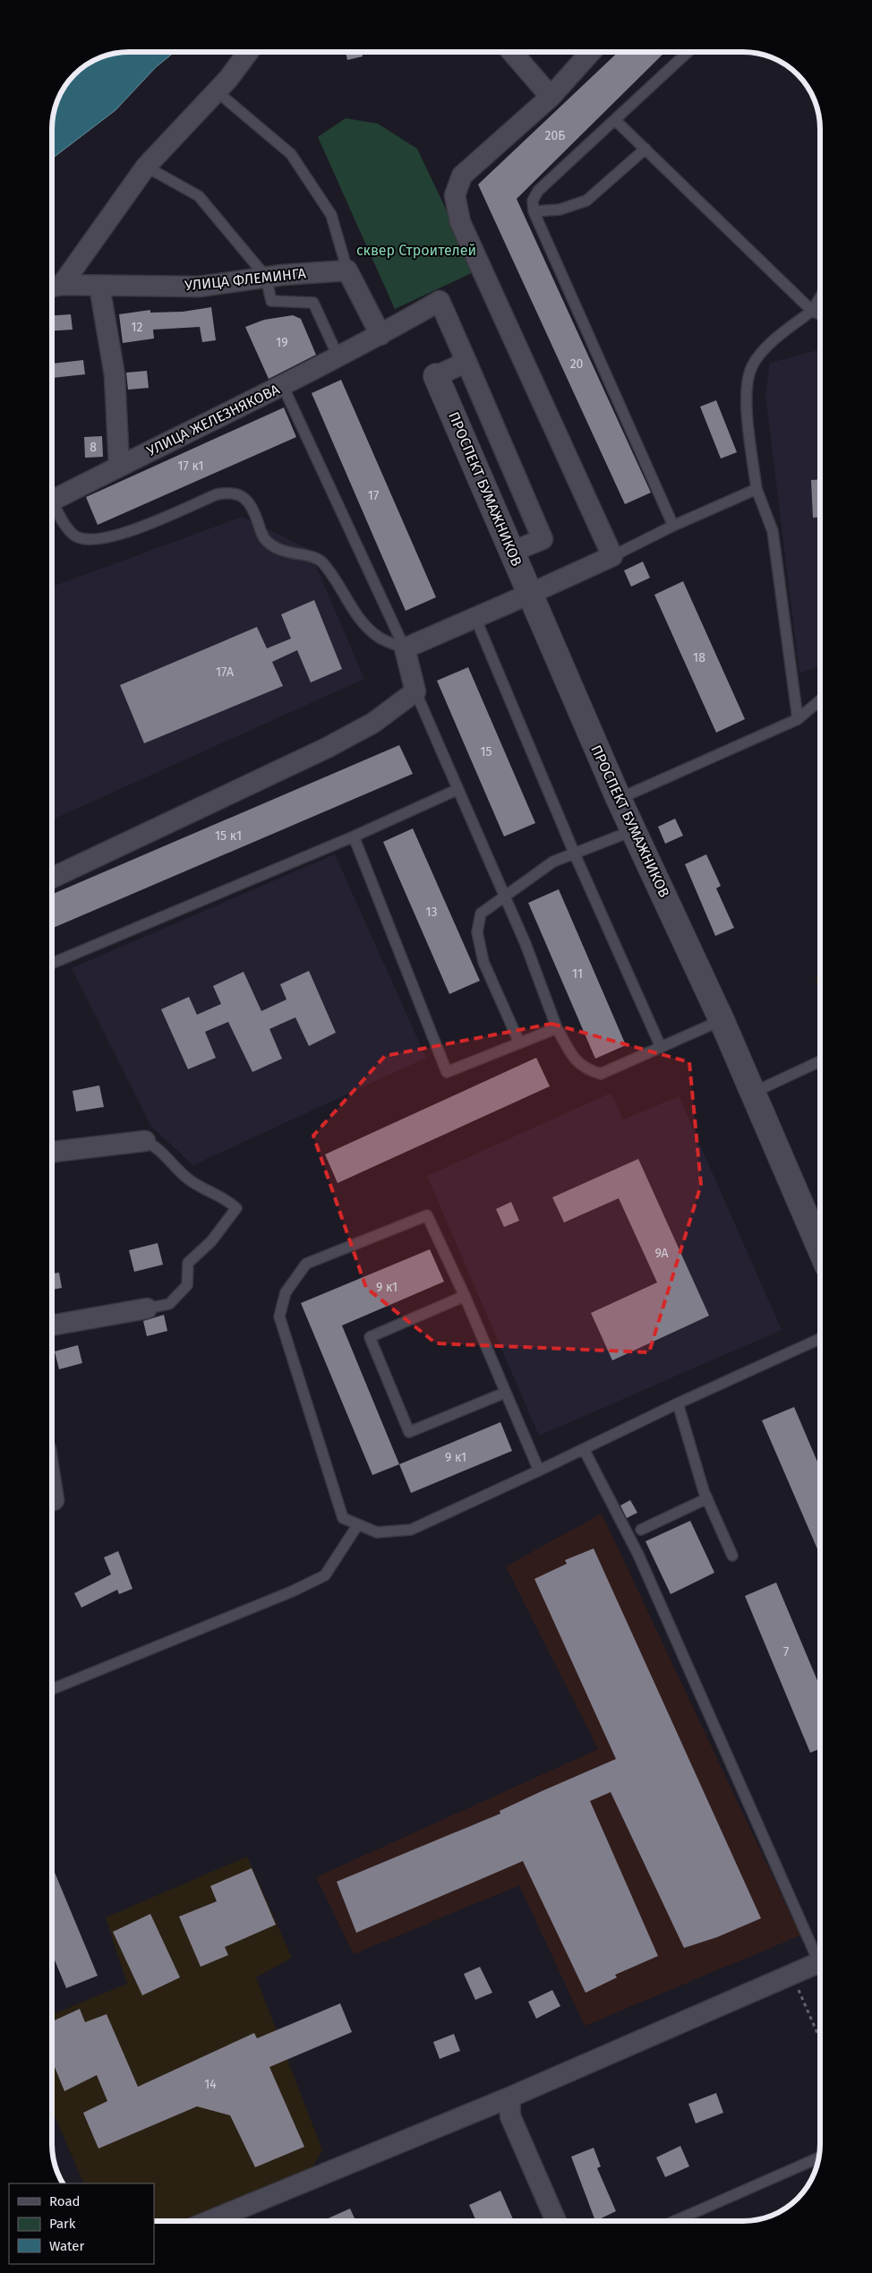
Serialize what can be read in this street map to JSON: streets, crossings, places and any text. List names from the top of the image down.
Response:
{
  "streets": {
    "street": ["УЛИЦА ФЛЕМИНГА", "УЛИЦА ЖЕЛЕЗНЯКОВА", "ПРОСПЕКТ БУМАЖНИКОВ"]
  },
  "parks": ["сквер Строителей"],
  "house_numbers": [
    "20Б",
    "12",
    "19",
    "20",
    "8",
    "17 к1",
    "17",
    "18",
    "17А",
    "15",
    "15 к1",
    "13",
    "11",
    "9А",
    "9 к1",
    "9 к1",
    "7",
    "14"
  ],
  "legend": ["Road", "Park", "Water"]
}
